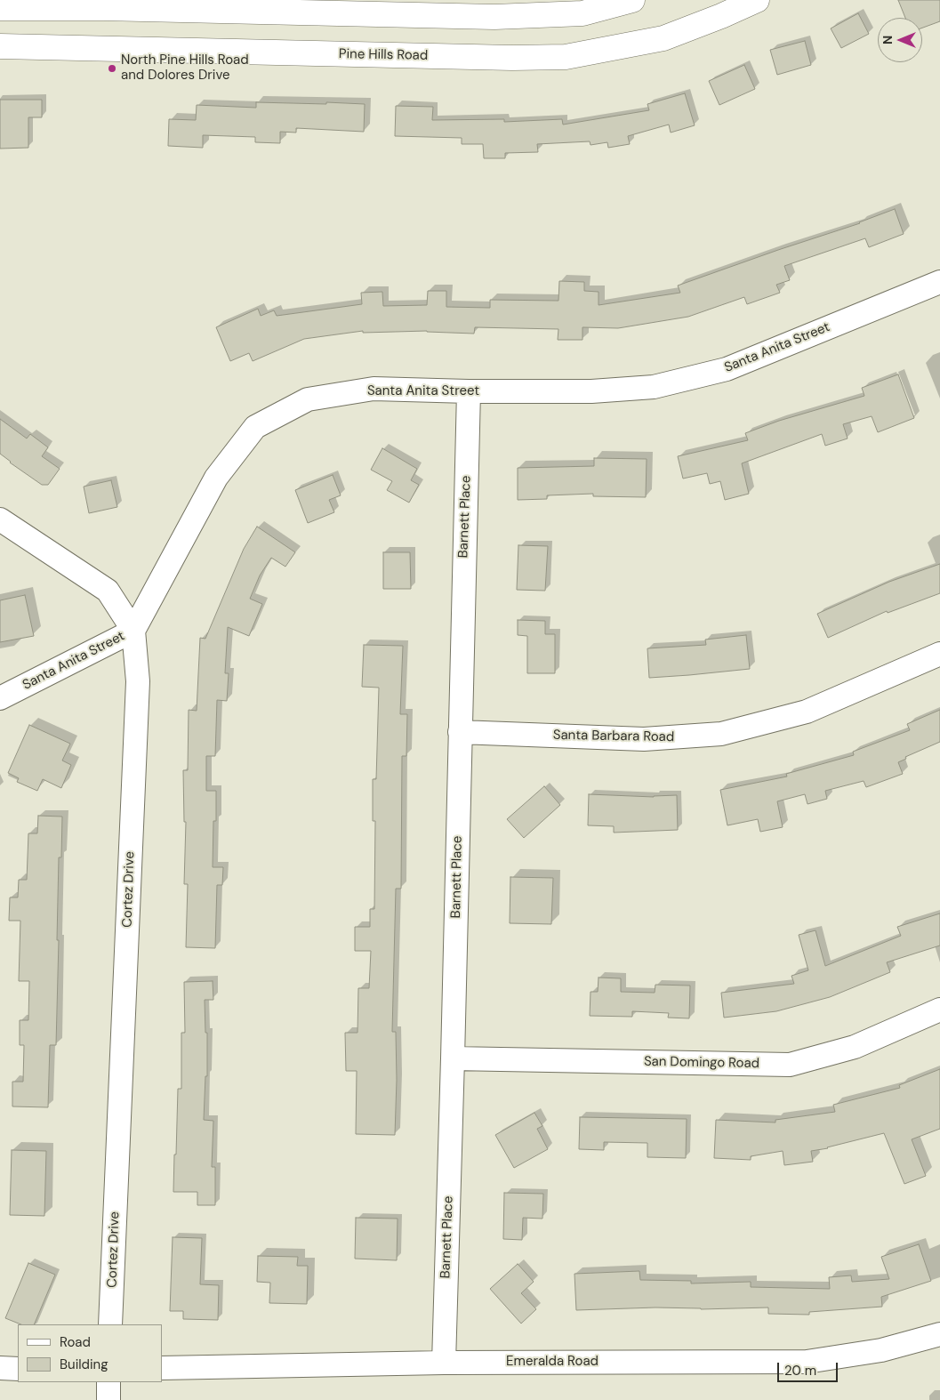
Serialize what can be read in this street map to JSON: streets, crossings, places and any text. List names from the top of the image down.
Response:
{
  "streets": {
    "main road": ["Pine Hills Road"],
    "street": [
      "Santa Anita Street",
      "Barnett Place",
      "Santa Barbara Road",
      "Cortez Drive",
      "San Domingo Road",
      "Emeralda Road"
    ]
  },
  "crossings": [
    ["Santa Anita Street", "Barnett Place"],
    ["Santa Anita Street", "Cortez Drive"],
    ["Barnett Place", "Santa Barbara Road"],
    ["Barnett Place", "San Domingo Road"],
    ["Barnett Place", "Emeralda Road"]
  ],
  "places": ["North Pine Hills Road and Dolores Drive"],
  "legend": ["Road", "Building"],
  "scale_bar": "20 m",
  "north": "left"
}
